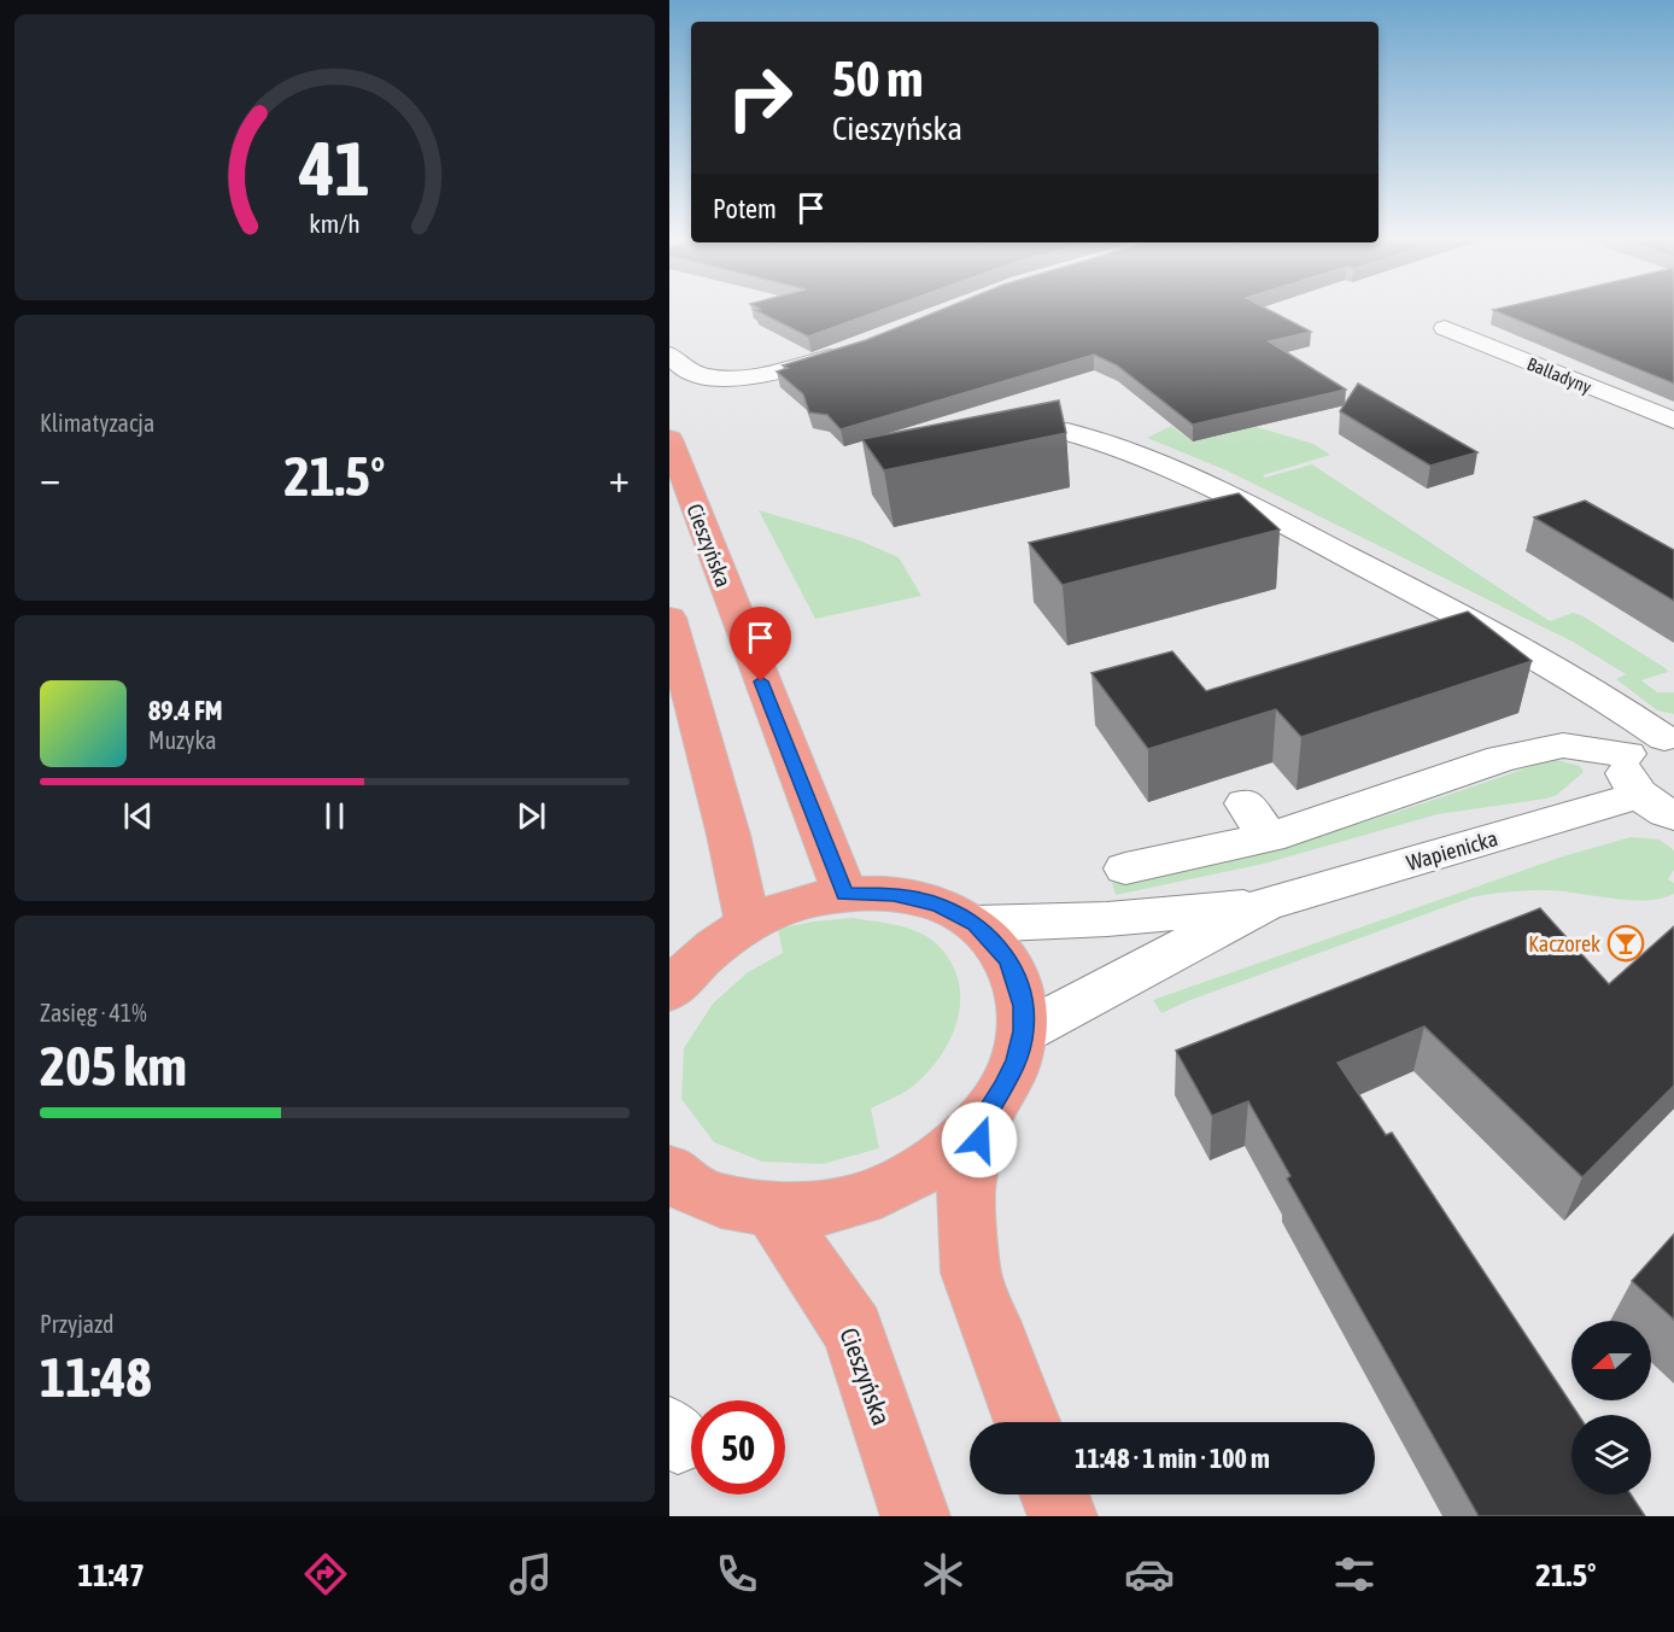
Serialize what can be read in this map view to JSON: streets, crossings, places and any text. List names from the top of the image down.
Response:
{
  "streets": {
    "main road": ["Cieszyńska"],
    "street": ["Balladyny", "Wapienicka"]
  },
  "places": {
    "bar": ["Kaczorek"]
  },
  "north": "left",
  "page": {
    "turn": ["50 m", "Cieszyńska"],
    "then": "Potem",
    "tile": [
      "Klimatyzacja",
      ["Zasięg · 41%", "205 km"],
      ["Przyjazd", "11:48"]
    ],
    "heat": ["−", "21.5°", "+"],
    "song": ["89.4 FM", "Muzyka"],
    "limit": "50",
    "trip": "11:48 · 1 min · 100 m",
    "tabs": ["11:47", "21.5°"],
    "gauge": ["41", "km/h"]
  }
}
